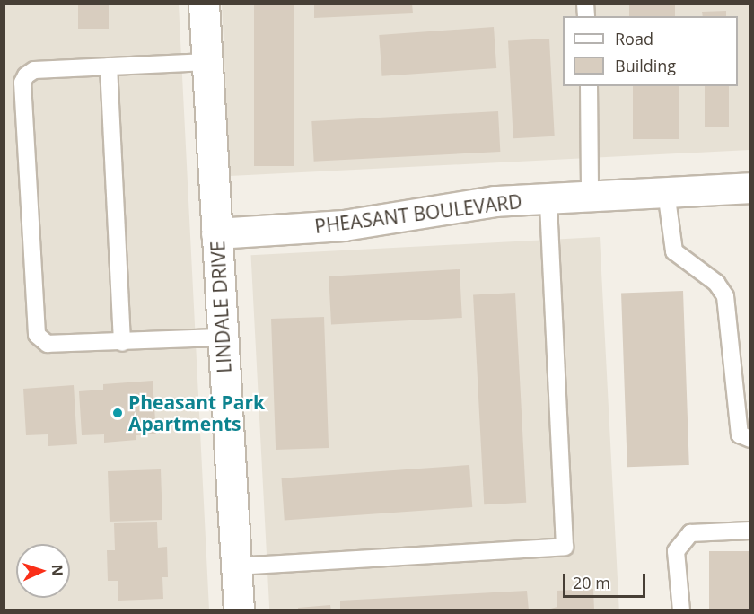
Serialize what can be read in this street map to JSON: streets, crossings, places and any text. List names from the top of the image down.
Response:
{
  "streets": {
    "street": ["PHEASANT BOULEVARD", "LINDALE DRIVE"]
  },
  "crossings": [
    ["PHEASANT BOULEVARD", "LINDALE DRIVE"]
  ],
  "places": ["Pheasant Park Apartments"],
  "legend": ["Road", "Building"],
  "scale_bar": "20 m",
  "north": "right"
}
